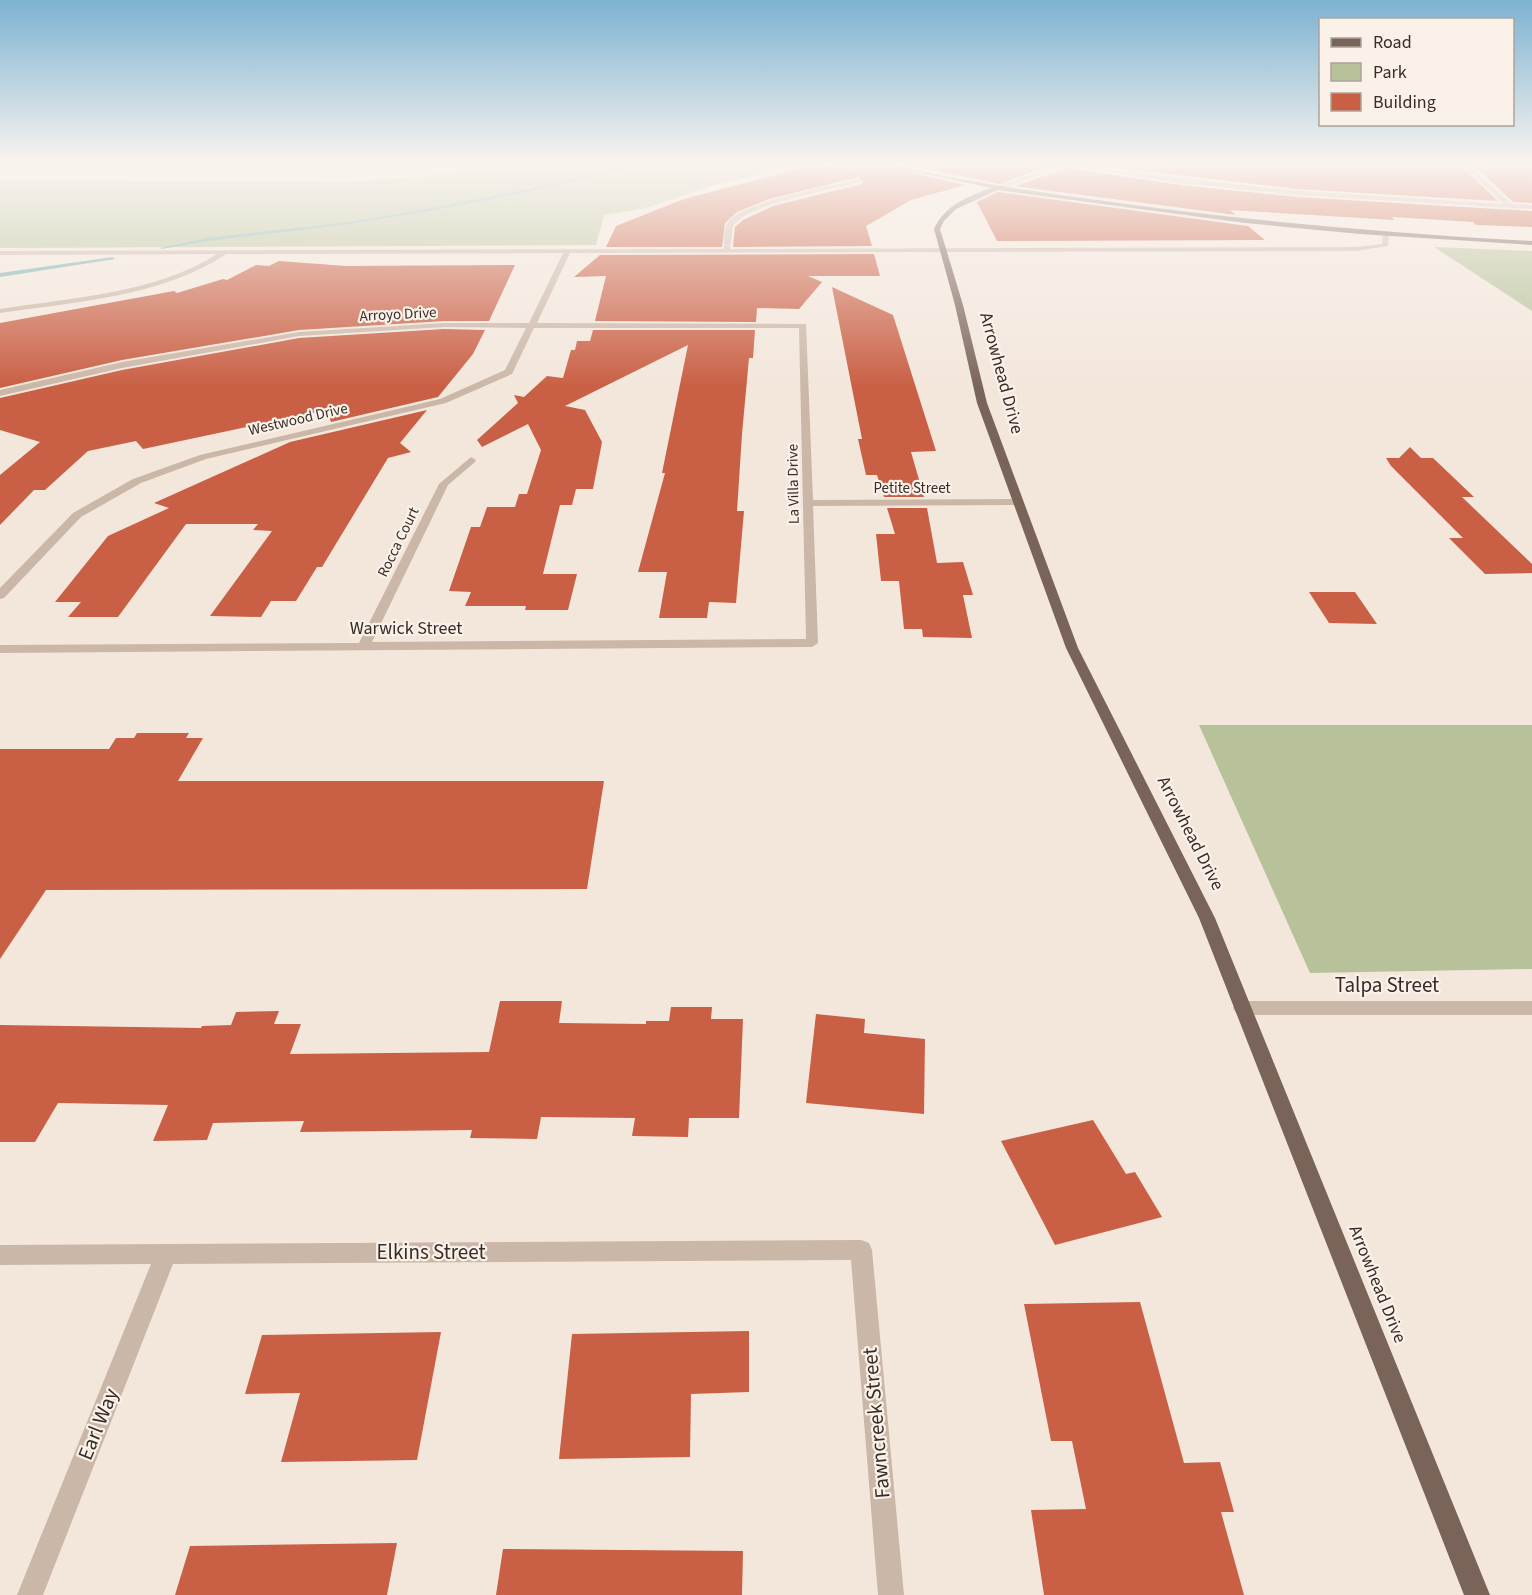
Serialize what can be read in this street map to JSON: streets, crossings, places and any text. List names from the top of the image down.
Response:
{
  "streets": {
    "main road": ["Arrowhead Drive"],
    "street": [
      "Arroyo Drive",
      "Westwood Drive",
      "La Villa Drive",
      "Petite Street",
      "Rocca Court",
      "Warwick Street",
      "Talpa Street",
      "Elkins Street",
      "Fawncreek Street",
      "Earl Way"
    ]
  },
  "crossings": [
    ["Arroyo Drive", "Westwood Drive"],
    ["Arroyo Drive", "La Villa Drive"],
    ["Arrowhead Drive", "Petite Street"],
    ["Arrowhead Drive", "Talpa Street"],
    ["La Villa Drive", "Petite Street"],
    ["La Villa Drive", "Warwick Street"],
    ["Rocca Court", "Warwick Street"],
    ["Elkins Street", "Fawncreek Street"],
    ["Elkins Street", "Earl Way"]
  ],
  "legend": ["Road", "Park", "Building"]
}
